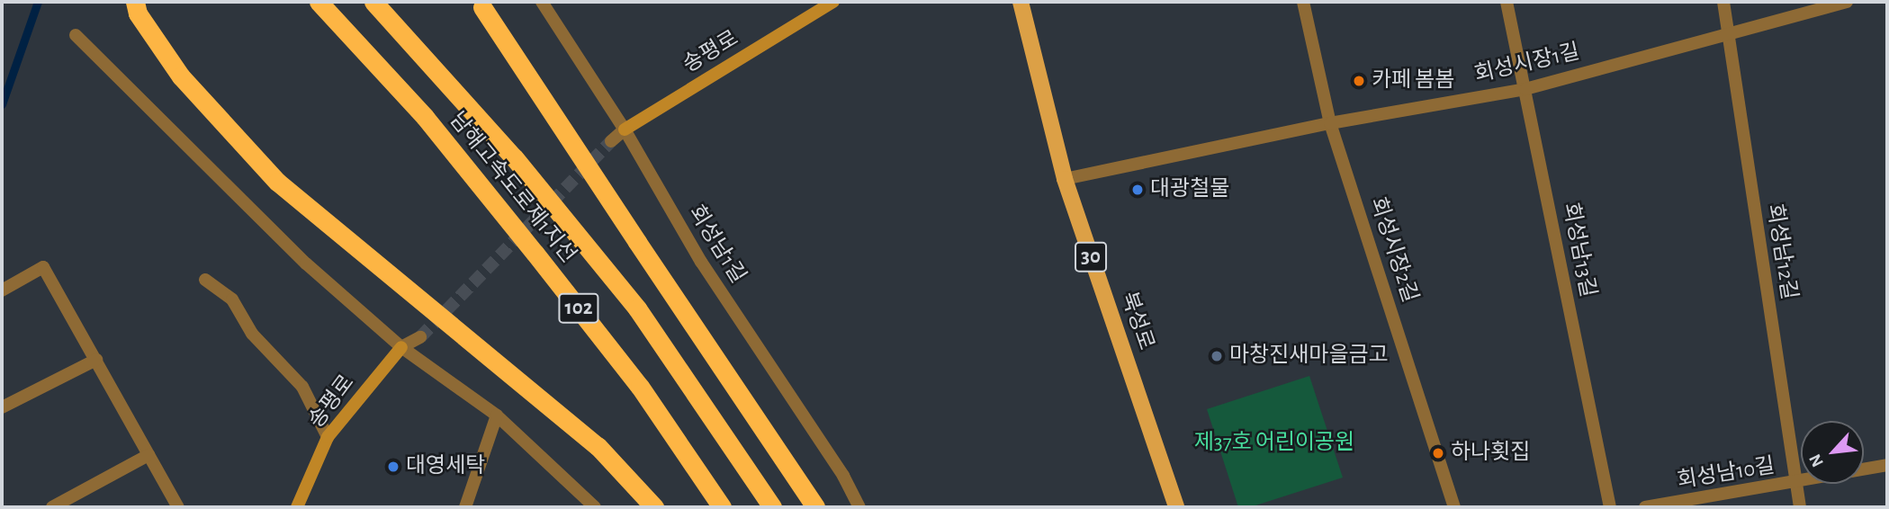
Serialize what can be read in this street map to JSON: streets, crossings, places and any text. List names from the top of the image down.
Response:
{
  "streets": {
    "highway": ["남해고속도로제1지선", "102"],
    "main road": ["송평로", "30", "북성로"],
    "street": [
      "회성시장1길",
      "회성남1길",
      "회성시장2길",
      "회성남13길",
      "회성남12길",
      "회성남10길"
    ]
  },
  "crossings": [
    ["송평로", "회성남1길"],
    ["회성시장1길", "회성시장2길"],
    ["회성시장1길", "회성남13길"],
    ["회성시장1길", "회성남12길"],
    ["회성시장1길", "북성로"],
    ["회성남12길", "회성남10길"]
  ],
  "parks": ["제37호 어린이공원"],
  "places": [
    "카페 봄봄",
    "대광철물",
    "마창진새마을금고",
    "하나횟집",
    "대영세탁"
  ],
  "north": "bottom left"
}
